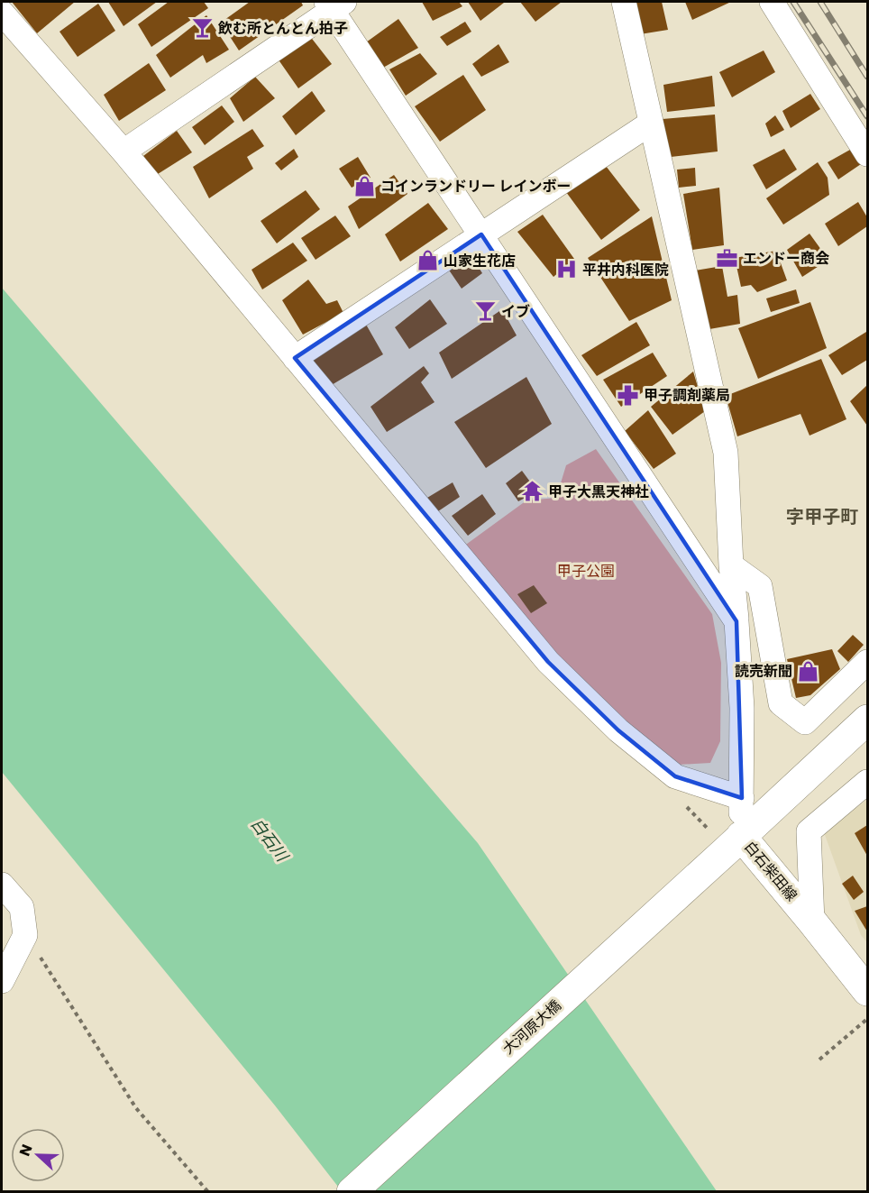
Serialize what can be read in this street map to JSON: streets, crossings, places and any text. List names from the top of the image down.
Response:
{
  "streets": {
    "main road": ["白石柴田線", "大河原大橋"]
  },
  "crossings": [
    ["白石柴田線", "大河原大橋"]
  ],
  "districts": ["字甲子町"],
  "water": ["白石川"],
  "parks": ["甲子公園"],
  "places": {
    "bar": ["飲む所とんとん拍子", "イブ"],
    "shop": ["コインランドリー レインボー", "山家生花店", "読売新聞"],
    "office": ["エンドー商会"],
    "hospital": ["平井内科医院"],
    "pharmacy": ["甲子調剤薬局"],
    "temple": ["甲子大黒天神社"]
  },
  "north": "left"
}
